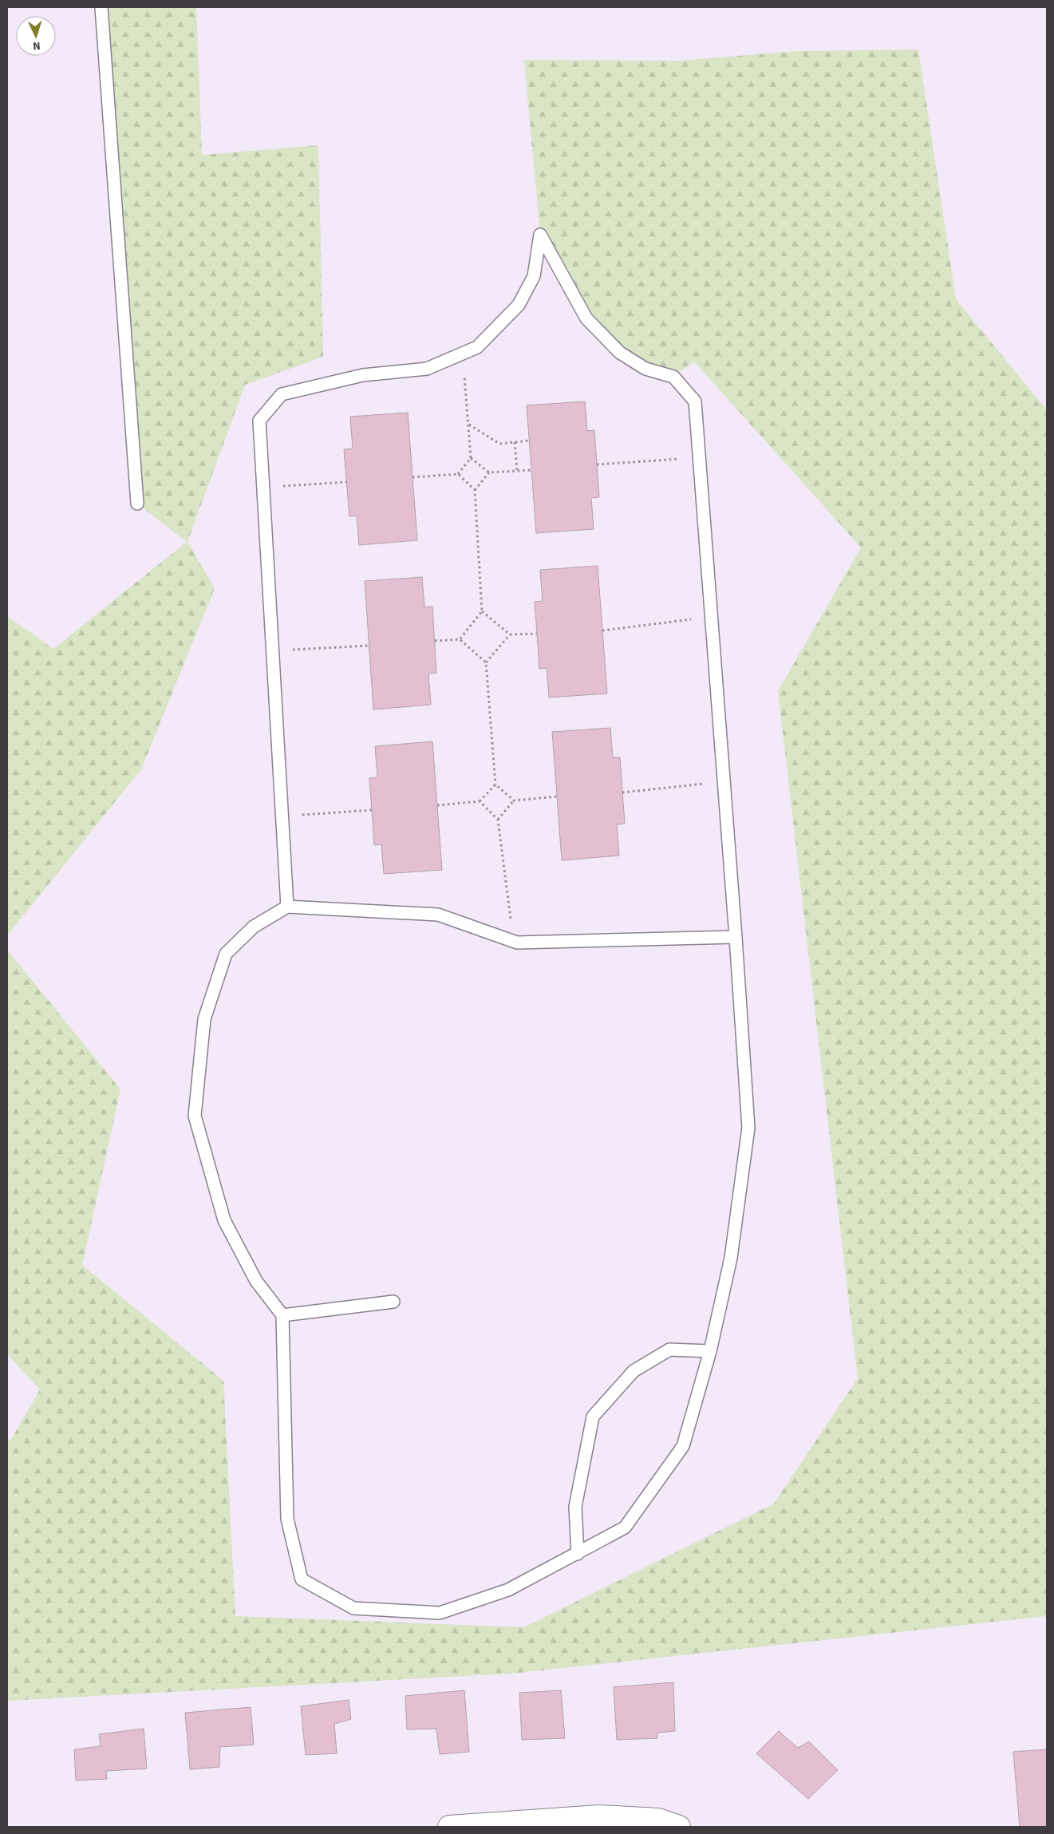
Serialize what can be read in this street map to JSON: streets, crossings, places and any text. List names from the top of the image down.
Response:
{
  "north": "bottom"
}
